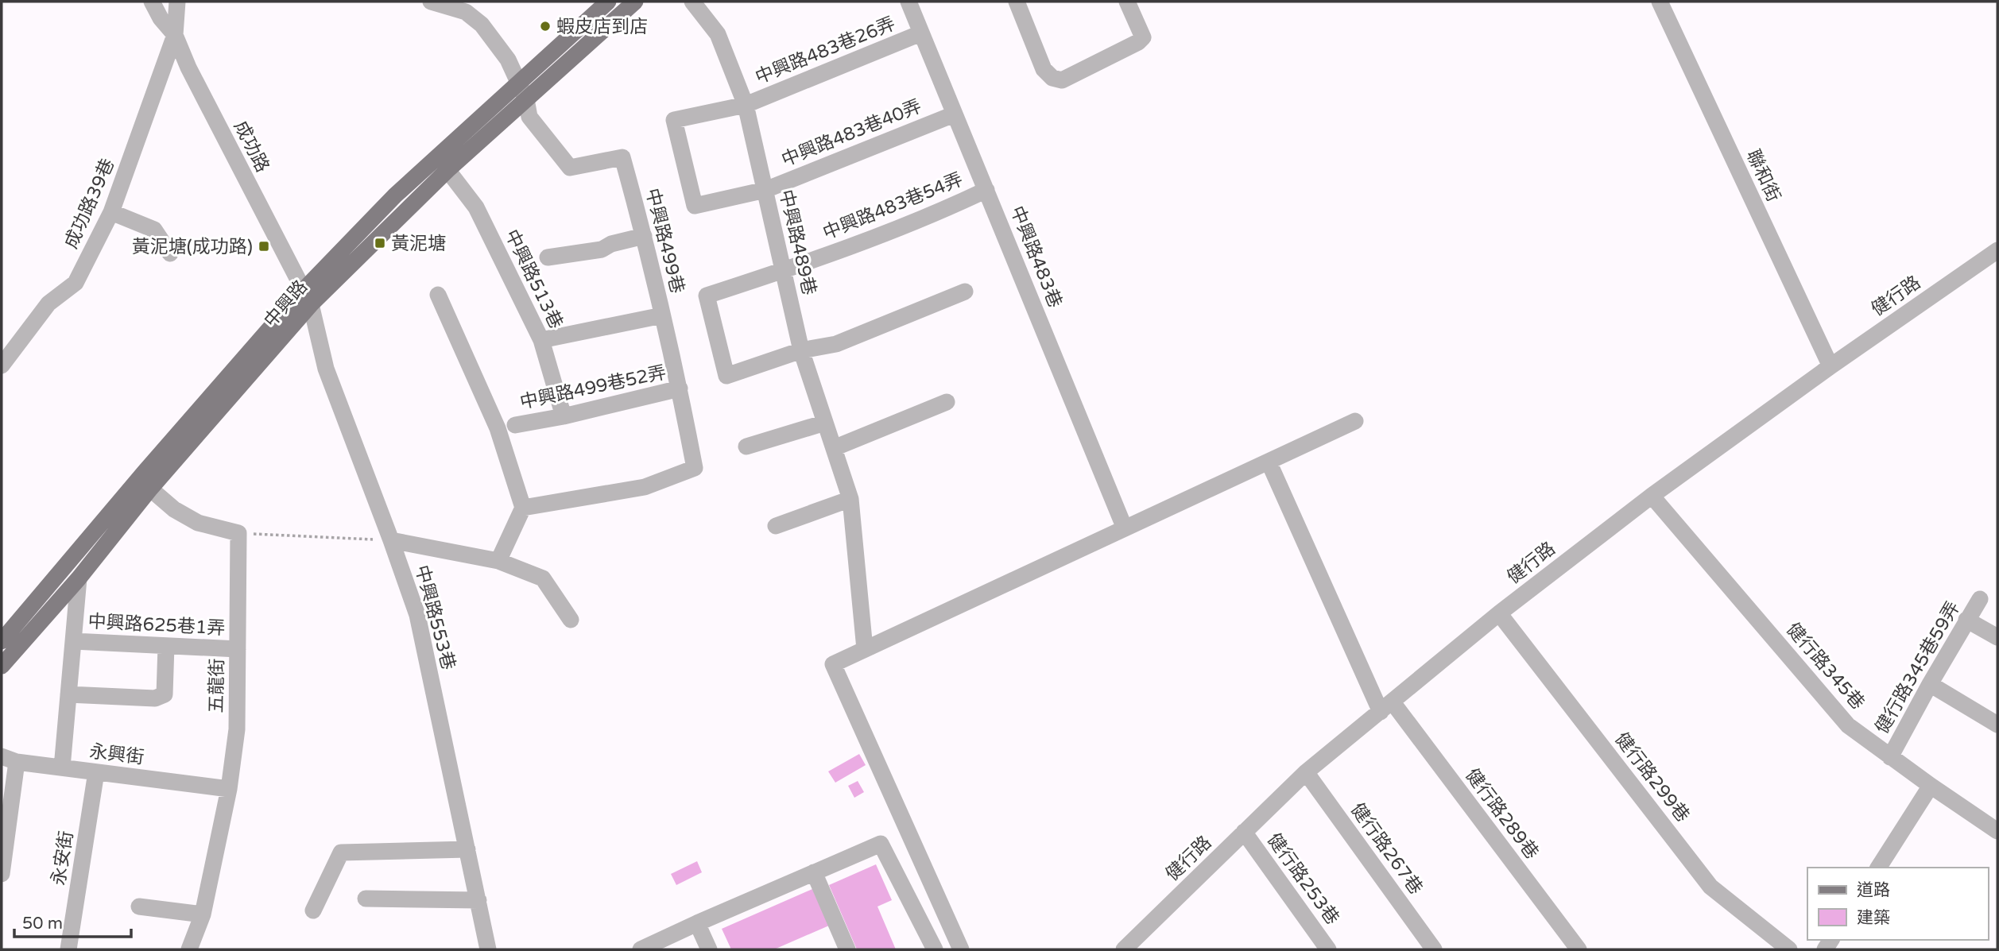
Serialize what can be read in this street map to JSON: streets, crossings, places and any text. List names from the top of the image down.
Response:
{
  "streets": {
    "main road": ["中興路"],
    "street": [
      "中興路483巷26弄",
      "中興路483巷40弄",
      "成功路",
      "聯和街",
      "成功路39巷",
      "中興路483巷54弄",
      "中興路499巷",
      "中興路489巷",
      "中興路483巷",
      "中興路513巷",
      "健行路",
      "中興路499巷52弄",
      "中興路553巷",
      "中興路625巷1弄",
      "健行路345巷",
      "健行路345巷59弄",
      "五龍街",
      "永興街",
      "健行路299巷",
      "健行路289巷",
      "健行路267巷",
      "永安街",
      "健行路253巷"
    ]
  },
  "crossings": [
    ["中興路483巷26弄", "中興路483巷40弄"],
    ["中興路483巷26弄", "中興路489巷"],
    ["中興路483巷26弄", "中興路483巷"],
    ["中興路483巷40弄", "中興路489巷"],
    ["中興路483巷40弄", "中興路483巷"],
    ["成功路", "成功路39巷"],
    ["成功路", "中興路"],
    ["成功路", "中興路553巷"],
    ["聯和街", "健行路"],
    ["中興路483巷54弄", "中興路489巷"],
    ["中興路483巷54弄", "中興路483巷"],
    ["中興路499巷", "中興路"],
    ["中興路499巷", "中興路499巷52弄"],
    ["中興路513巷", "中興路"],
    ["中興路513巷", "中興路499巷52弄"],
    ["健行路", "健行路345巷"],
    ["健行路", "健行路299巷"],
    ["健行路", "健行路289巷"],
    ["健行路", "健行路267巷"],
    ["健行路", "健行路253巷"],
    ["中興路", "中興路553巷"],
    ["中興路625巷1弄", "五龍街"],
    ["健行路345巷", "健行路345巷59弄"],
    ["五龍街", "永興街"],
    ["永興街", "永安街"]
  ],
  "places": {
    "other": ["蝦皮店到店"],
    "transit": ["黃泥塘", "黃泥塘(成功路)"]
  },
  "legend": ["道路", "建築"],
  "scale_bar": "50 m"
}
